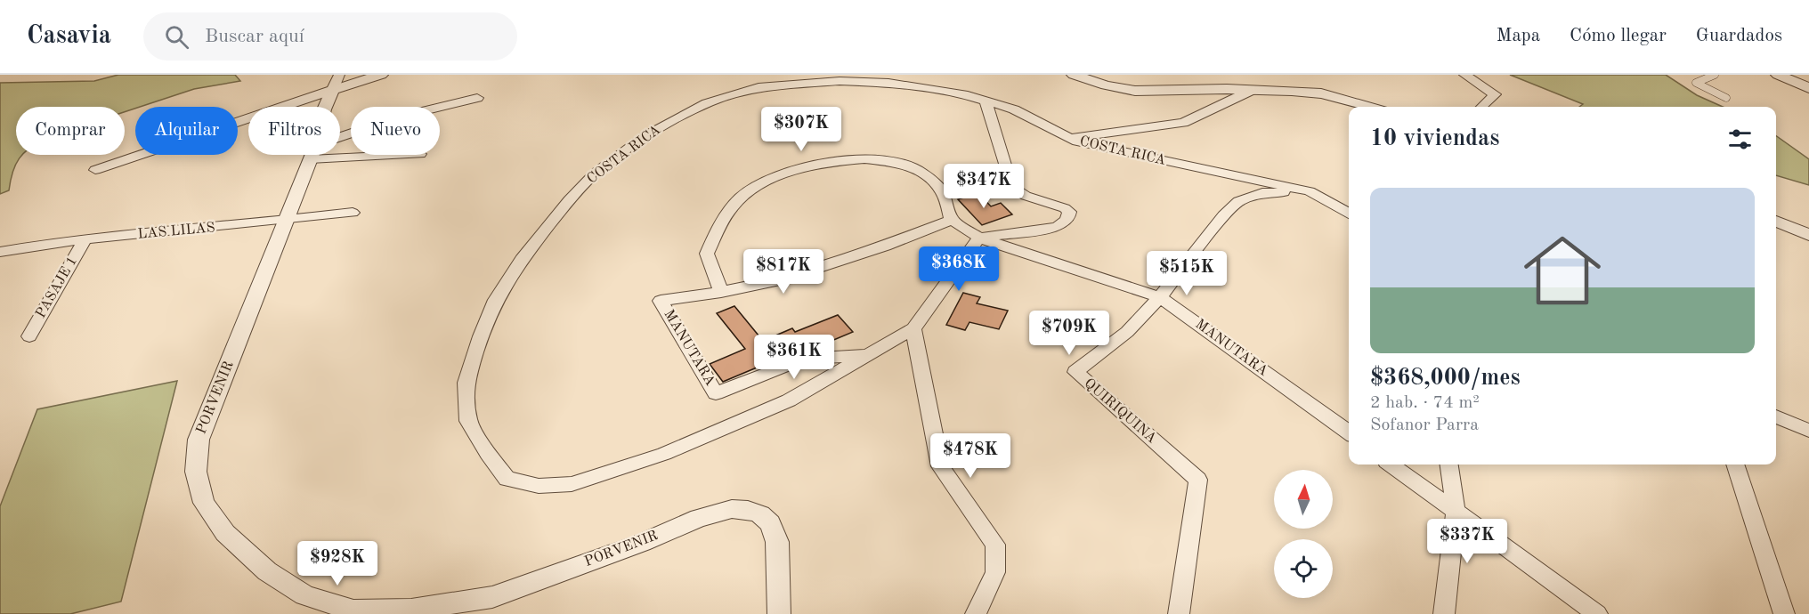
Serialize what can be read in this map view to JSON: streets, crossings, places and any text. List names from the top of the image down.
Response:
{
  "streets": {
    "street": [
      "COSTA RICA",
      "LAS LILAS",
      "PASAJE 1",
      "MANUTARA",
      "PORVENIR",
      "QUIRIQUINA"
    ]
  },
  "crossings": [
    ["COSTA RICA", "MANUTARA"],
    ["COSTA RICA", "QUIRIQUINA"],
    ["LAS LILAS", "PASAJE 1"],
    ["LAS LILAS", "PORVENIR"],
    ["MANUTARA", "QUIRIQUINA"]
  ],
  "north": "top",
  "page": {
    "header": "Casavia",
    "search": "Buscar aquí",
    "nav": ["Mapa", "Cómo llegar", "Guardados"],
    "price": [
      "$307K",
      "$347K",
      "$368K",
      "$817K",
      "$515K",
      "$709K",
      "$361K",
      "$478K",
      "$337K",
      "$928K"
    ],
    "chip": [
      "Comprar",
      "Alquilar",
      "Filtros",
      "Nuevo"
    ],
    "heading": "10 viviendas",
    "list": [
      {
        "name": "$368,000/mes",
        "note": "2 hab. · 74 m² · Sofanor Parra"
      }
    ]
  }
}
